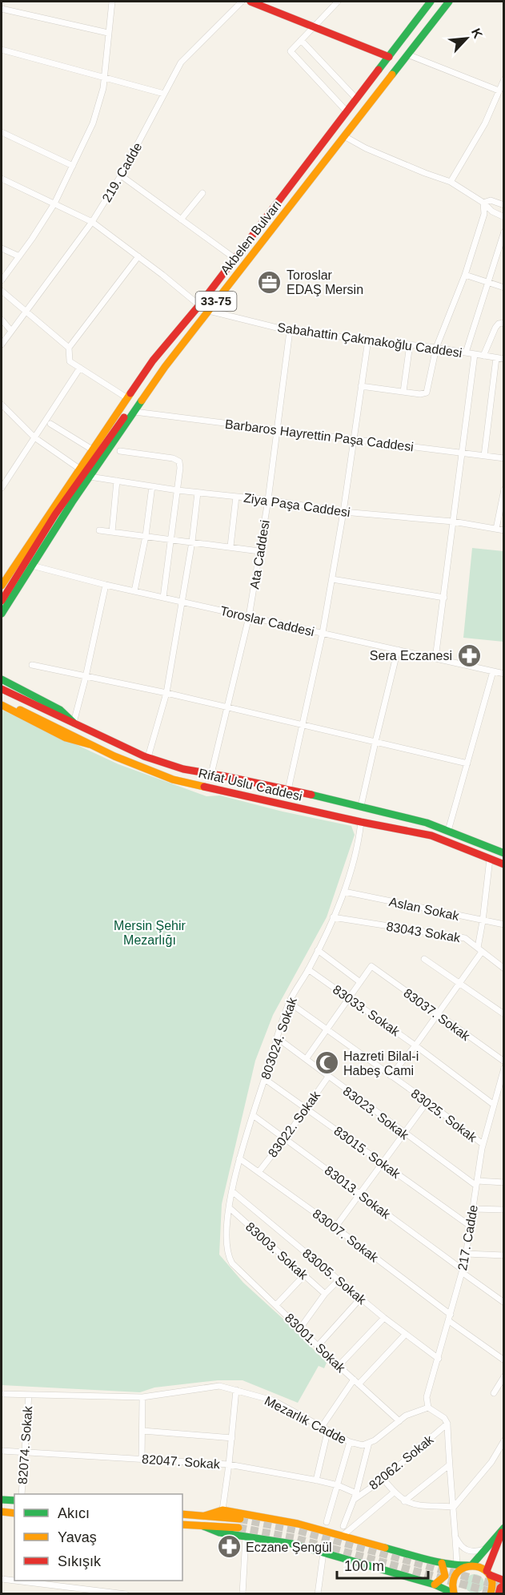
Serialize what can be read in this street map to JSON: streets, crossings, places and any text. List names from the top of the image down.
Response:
{
  "streets": {
    "main road": ["Akbelen Bulvarı", "33-75", "Rifat Uslu Caddesi"],
    "street": [
      "219. Cadde",
      "Sabahattin Çakmakoğlu Caddesi",
      "Barbaros Hayrettin Paşa Caddesi",
      "Ziya Paşa Caddesi",
      "Ata Caddesi",
      "Toroslar Caddesi",
      "Aslan Sokak",
      "83043 Sokak",
      "83033. Sokak",
      "83037. Sokak",
      "803024. Sokak",
      "83023. Sokak",
      "83025. Sokak",
      "83022. Sokak",
      "83015. Sokak",
      "83013. Sokak",
      "83007. Sokak",
      "217. Cadde",
      "83003. Sokak",
      "83005. Sokak",
      "83001. Sokak",
      "Mezarlık Cadde",
      "82074. Sokak",
      "82047. Sokak",
      "82062. Sokak"
    ]
  },
  "crossings": [
    ["Akbelen Bulvarı", "33-75"],
    ["Akbelen Bulvarı", "Sabahattin Çakmakoğlu Caddesi"],
    ["Akbelen Bulvarı", "Barbaros Hayrettin Paşa Caddesi"],
    ["Akbelen Bulvarı", "Ziya Paşa Caddesi"],
    ["Akbelen Bulvarı", "Toroslar Caddesi"],
    ["Sabahattin Çakmakoğlu Caddesi", "Ata Caddesi"],
    ["Barbaros Hayrettin Paşa Caddesi", "Ata Caddesi"],
    ["Ziya Paşa Caddesi", "Ata Caddesi"],
    ["Ata Caddesi", "Toroslar Caddesi"],
    ["Ata Caddesi", "Rifat Uslu Caddesi"],
    ["Rifat Uslu Caddesi", "803024. Sokak"],
    ["Aslan Sokak", "803024. Sokak"],
    ["83043 Sokak", "803024. Sokak"],
    ["83033. Sokak", "803024. Sokak"],
    ["83033. Sokak", "217. Cadde"],
    ["803024. Sokak", "83023. Sokak"],
    ["803024. Sokak", "83025. Sokak"],
    ["803024. Sokak", "83015. Sokak"],
    ["803024. Sokak", "83013. Sokak"],
    ["803024. Sokak", "83007. Sokak"],
    ["803024. Sokak", "83003. Sokak"],
    ["803024. Sokak", "83005. Sokak"],
    ["803024. Sokak", "83001. Sokak"],
    ["83023. Sokak", "83022. Sokak"],
    ["83023. Sokak", "217. Cadde"],
    ["83025. Sokak", "217. Cadde"],
    ["83022. Sokak", "83015. Sokak"],
    ["83022. Sokak", "83013. Sokak"],
    ["83022. Sokak", "83007. Sokak"],
    ["83015. Sokak", "217. Cadde"],
    ["83013. Sokak", "217. Cadde"],
    ["83007. Sokak", "217. Cadde"],
    ["217. Cadde", "83005. Sokak"],
    ["Mezarlık Cadde", "82074. Sokak"],
    ["82074. Sokak", "82047. Sokak"],
    ["82047. Sokak", "82062. Sokak"]
  ],
  "parks": ["Mersin Şehir Mezarlığı"],
  "places": {
    "office": ["Toroslar EDAŞ Mersin"],
    "pharmacy": ["Sera Eczanesi", "Eczane Şengül"],
    "mosque": ["Hazreti Bilal-i Habeş Cami"]
  },
  "legend": ["Akıcı", "Yavaş", "Sıkışık"],
  "scale_bar": "100 m",
  "north": "top right"
}
